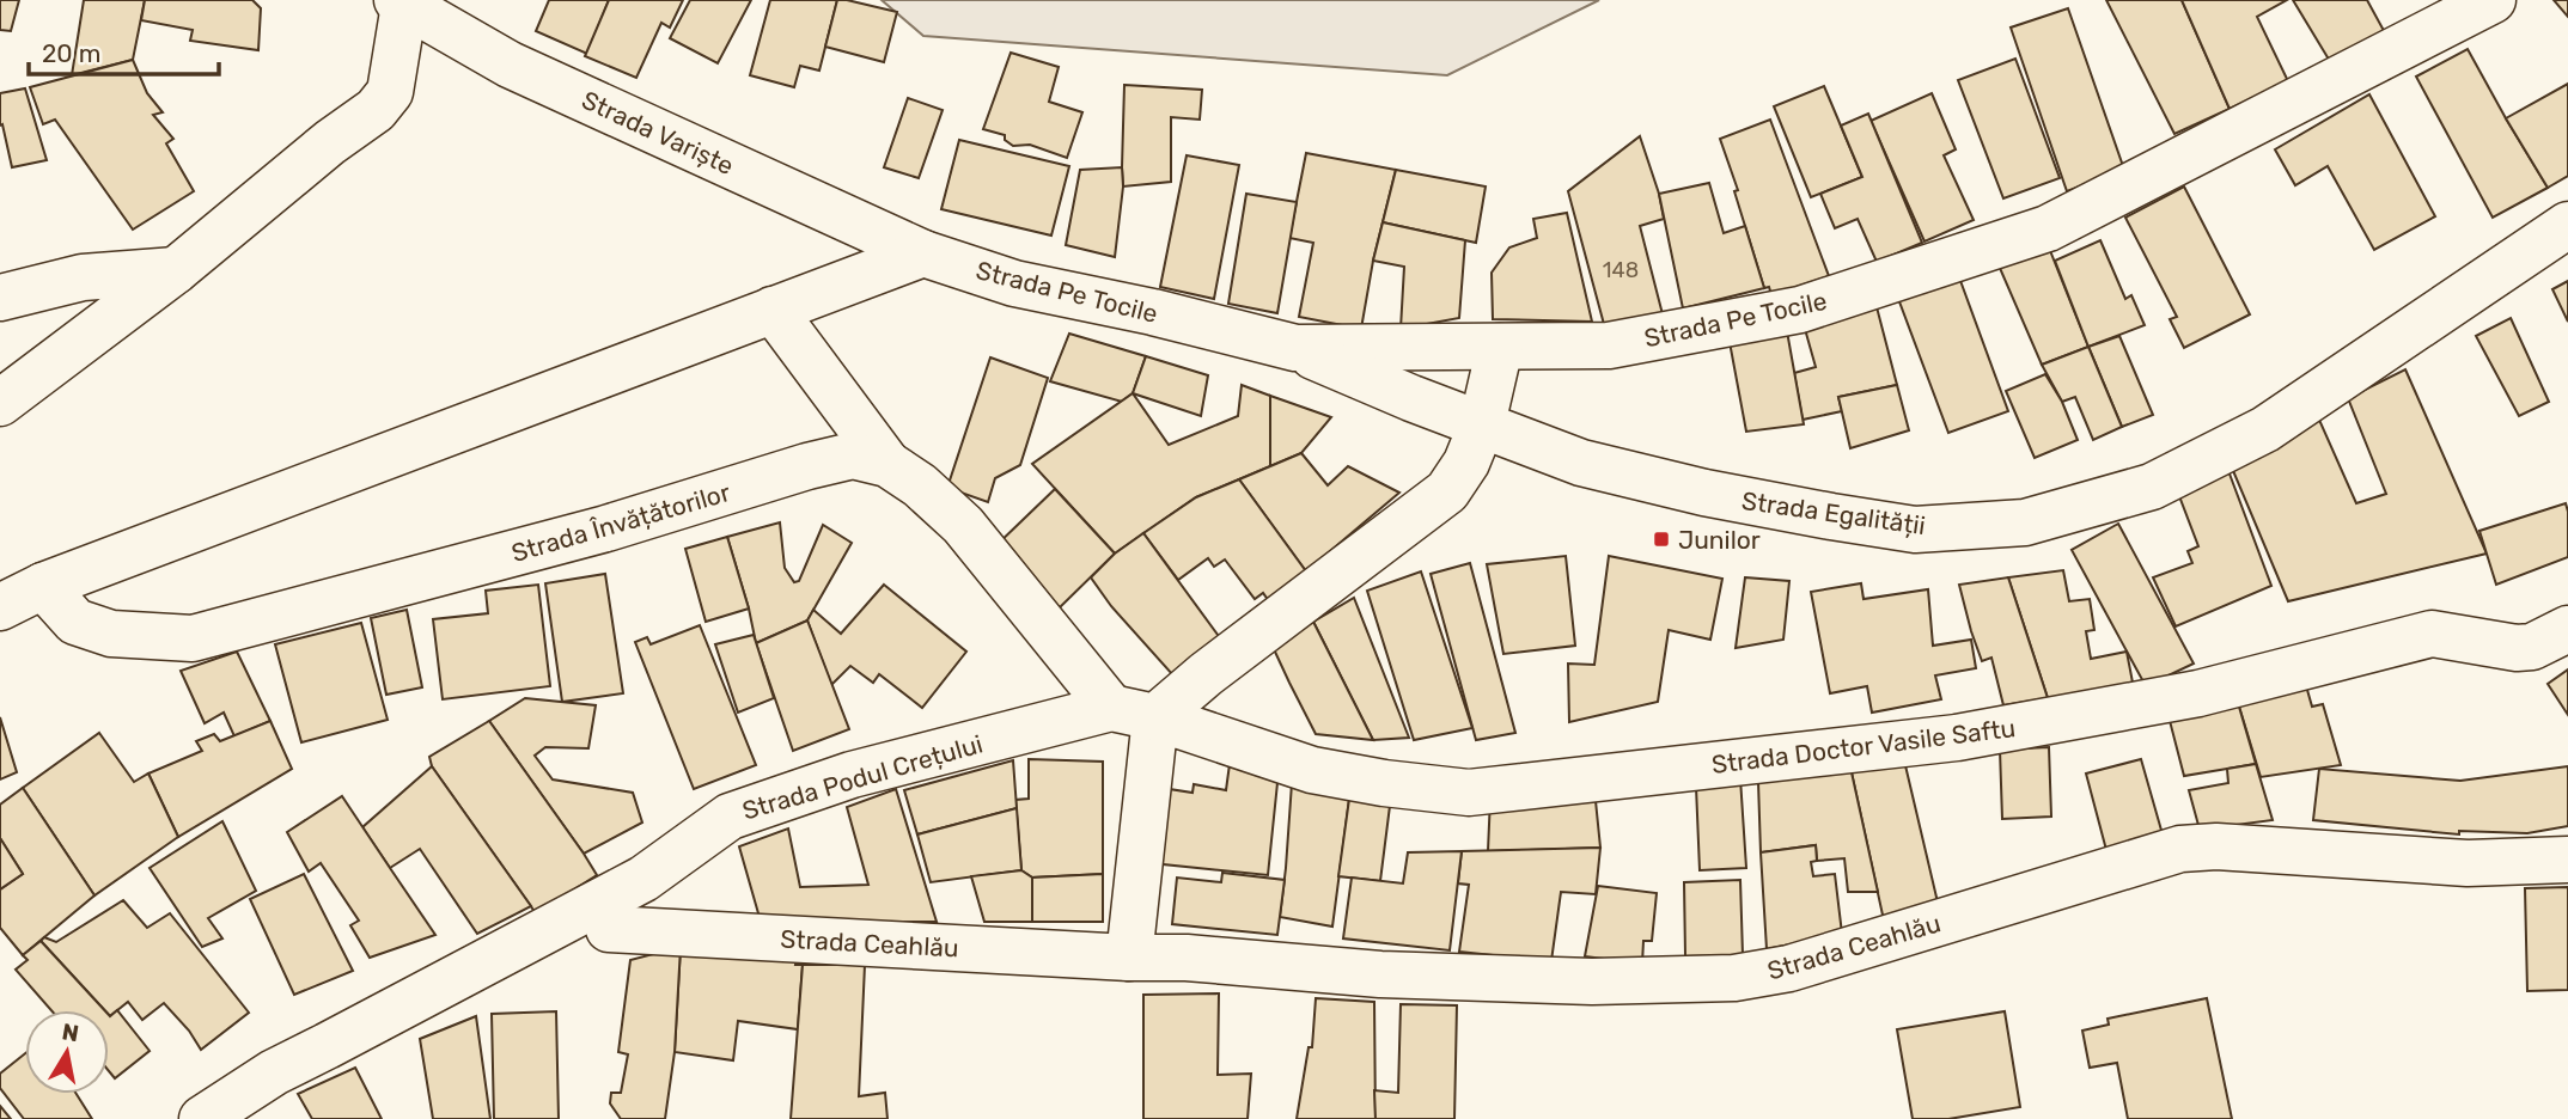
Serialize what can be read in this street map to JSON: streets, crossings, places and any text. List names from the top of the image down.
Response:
{
  "streets": {
    "street": [
      "Strada Variște",
      "Strada Pe Tocile",
      "Strada Egalității",
      "Strada Învățătorilor",
      "Strada Doctor Vasile Saftu",
      "Strada Podul Crețului",
      "Strada Ceahlău"
    ]
  },
  "crossings": [
    ["Strada Variște", "Strada Pe Tocile"],
    ["Strada Pe Tocile", "Strada Egalității"],
    ["Strada Învățătorilor", "Strada Podul Crețului"],
    ["Strada Doctor Vasile Saftu", "Strada Podul Crețului"]
  ],
  "places": {
    "transit": ["Junilor"]
  },
  "house_numbers": ["148"],
  "scale_bar": "20 m",
  "north": "top"
}
